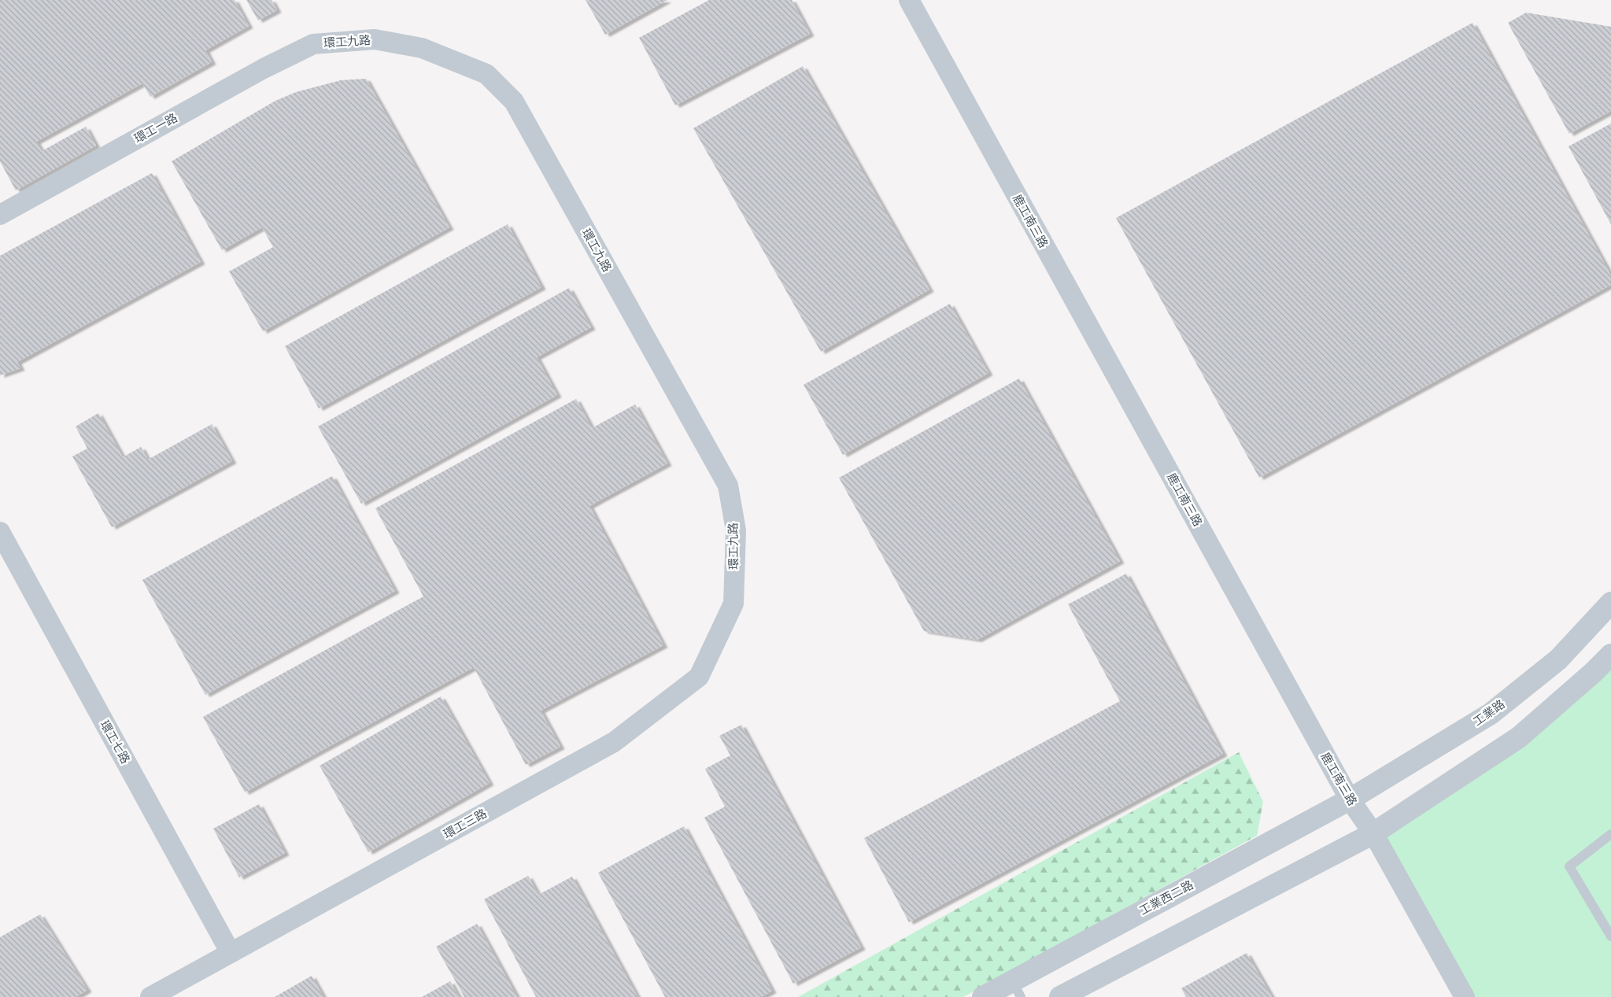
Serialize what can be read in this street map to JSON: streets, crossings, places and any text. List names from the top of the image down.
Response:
{
  "streets": {
    "street": [
      "環工九路",
      "環工一路",
      "鹿工南三路",
      "工業路",
      "環工七路",
      "環工三路",
      "工業西二路"
    ]
  },
  "crossings": [
    ["環工九路", "環工一路"],
    ["環工九路", "環工三路"],
    ["鹿工南三路", "工業路"],
    ["鹿工南三路", "工業西二路"],
    ["工業路", "工業西二路"],
    ["環工七路", "環工三路"]
  ]
}
